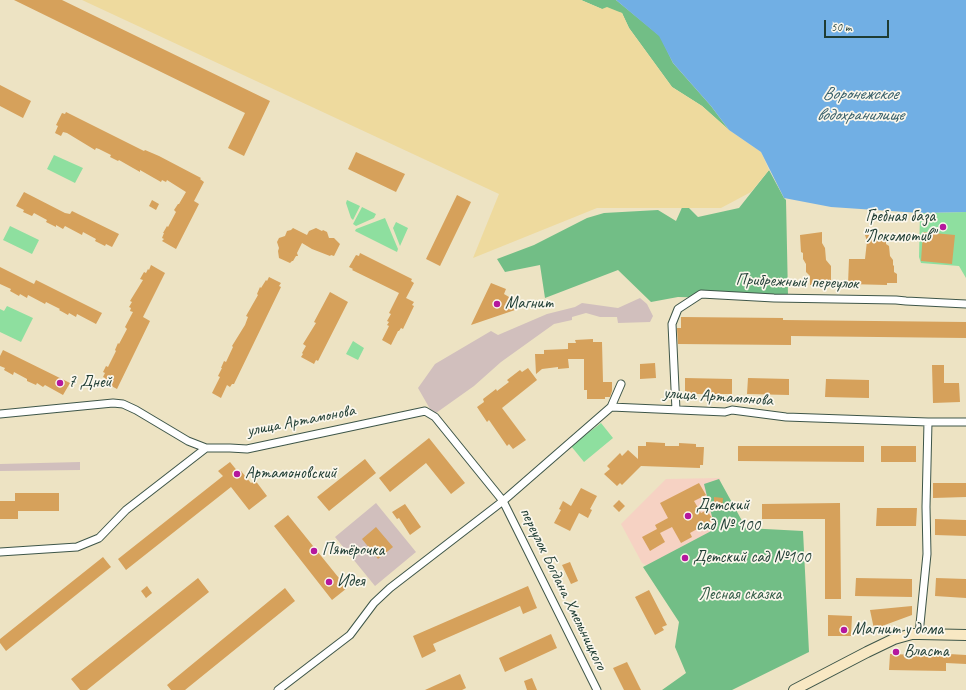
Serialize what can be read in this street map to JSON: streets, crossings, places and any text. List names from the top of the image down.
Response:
{
  "streets": {
    "street": ["Прибрежный переулок", "улица Артамонова", "переулок Богдана Хмельницкого"]
  },
  "crossings": [
    ["Прибрежный переулок", "улица Артамонова"],
    ["улица Артамонова", "переулок Богдана Хмельницкого"]
  ],
  "water": ["Воронежское водохранилище"],
  "parks": ["Лесная сказка"],
  "places": [
    "Гребная база \"Локомотив\"",
    "Магнит",
    "7 Дней",
    "Артамоновский",
    "Детский сад № 100",
    "Пятёрочка",
    "Детский сад №100",
    "Идея",
    "Магнит у дома",
    "Власта"
  ],
  "scale_bar": "50 m"
}
